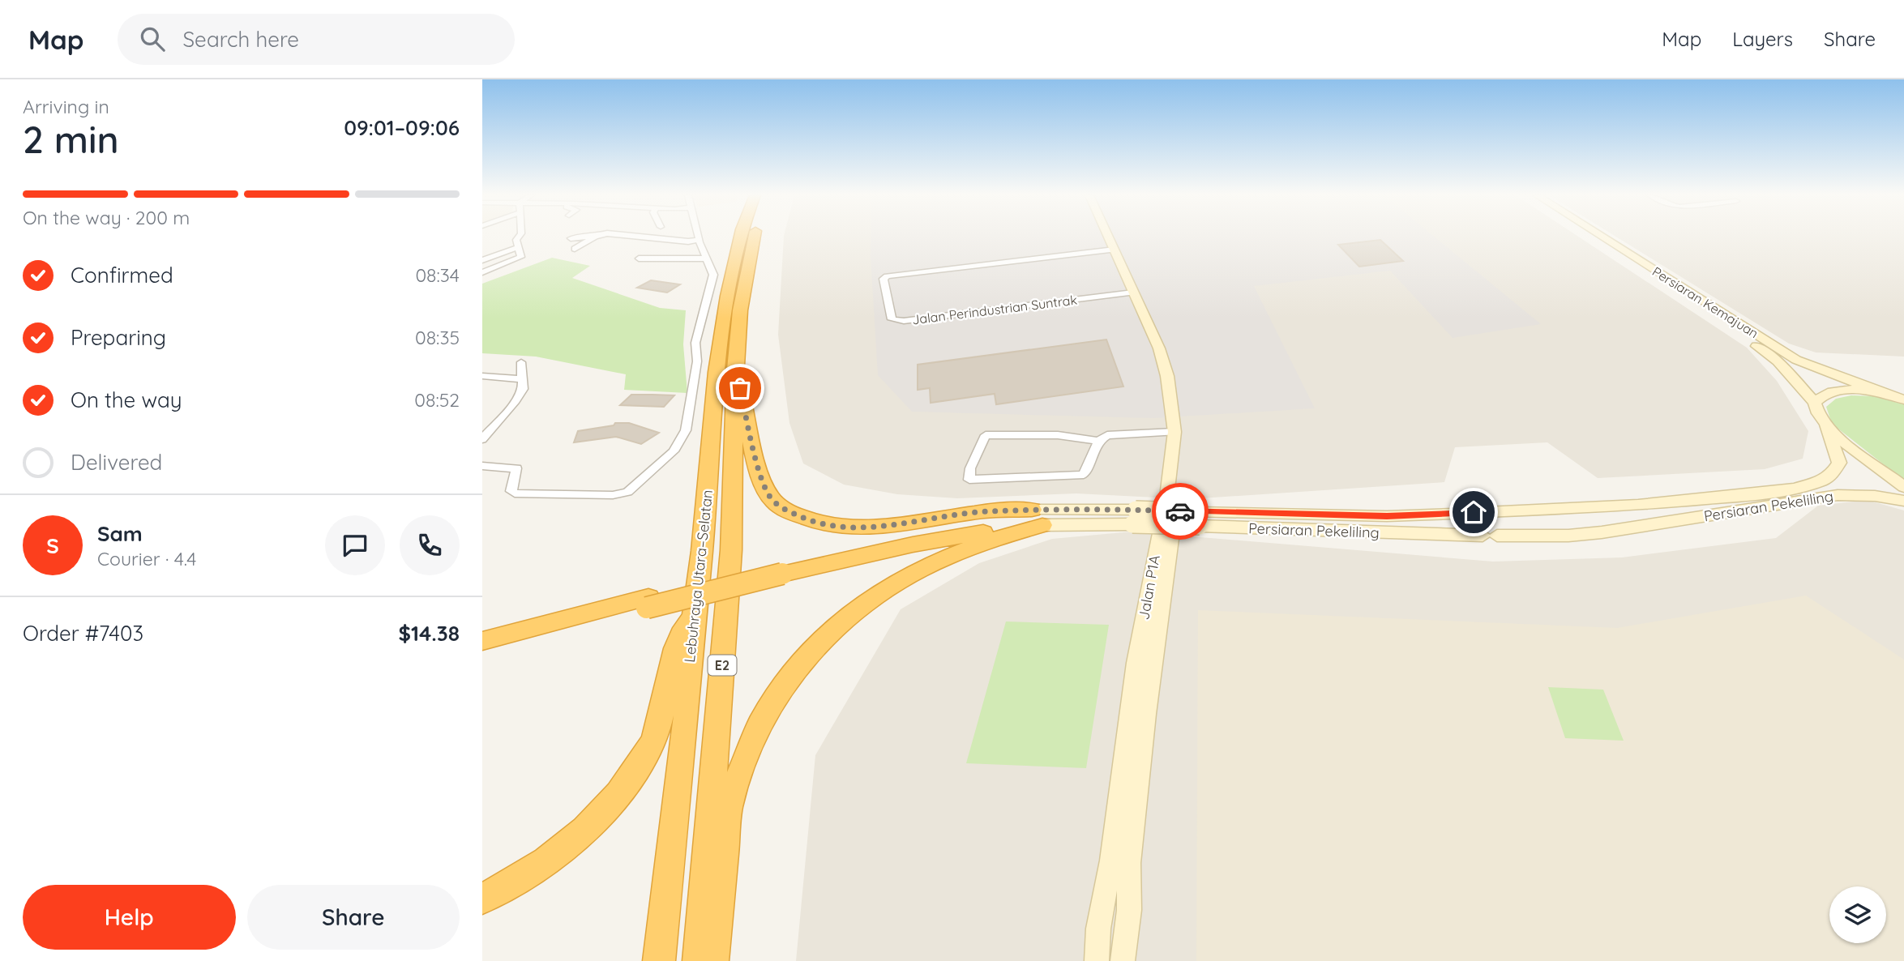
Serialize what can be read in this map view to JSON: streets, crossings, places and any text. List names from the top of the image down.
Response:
{
  "streets": {
    "highway": ["Lebuhraya Utara–Selatan", "E2"],
    "main road": ["Persiaran Kemajuan", "Persiaran Pekeliling", "Jalan P1A"],
    "street": ["Jalan Perindustrian Suntrak"]
  },
  "crossings": [
    ["Persiaran Kemajuan", "Persiaran Pekeliling"],
    ["Jalan Perindustrian Suntrak", "Jalan P1A"]
  ],
  "page": {
    "header": "Map",
    "search": "Search here",
    "nav": ["Map", "Layers", "Share"],
    "heading": ["2 min", "Arriving in", "09:01–09:06"],
    "panel": [
      "Sam",
      "Courier · 4.4",
      "Order #7403",
      "$14.38"
    ],
    "bar": "On the way · 200 m",
    "list": [
      ["Confirmed", "08:34"],
      ["Preparing", "08:35"],
      ["On the way", "08:52"],
      "Delivered"
    ],
    "round": "S",
    "buttons": ["Help", "Share"]
  }
}
